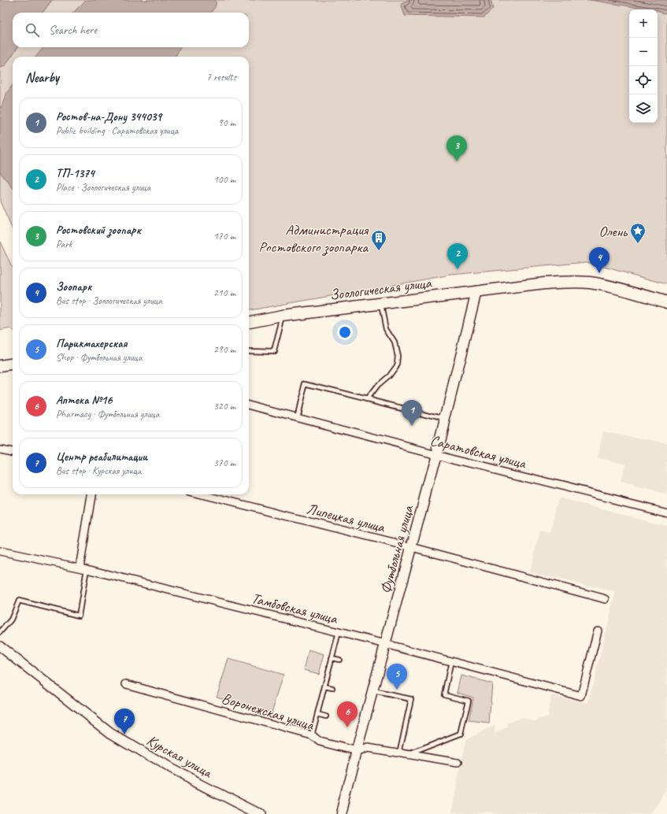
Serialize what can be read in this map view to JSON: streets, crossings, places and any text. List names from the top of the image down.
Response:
{
  "streets": {
    "main road": ["Зоологическая улица", "Футбольная улица"],
    "street": [
      "Саратовская улица",
      "Липецкая улица",
      "Тамбовская улица",
      "Воронежская улица",
      "Курская улица"
    ]
  },
  "crossings": [
    ["Зоологическая улица", "Футбольная улица"],
    ["Саратовская улица", "Футбольная улица"],
    ["Липецкая улица", "Футбольная улица"],
    ["Футбольная улица", "Тамбовская улица"],
    ["Футбольная улица", "Воронежская улица"]
  ],
  "places": {
    "place": ["Олень"],
    "building": ["Администрация Ростовского зоопарка"]
  },
  "page": {
    "map_buttons": ["+", "−"],
    "search": "Search here",
    "heading": ["Nearby", "7 results"],
    "list": [
      {
        "mark": "1",
        "name": "Ростов-на-Дону 344039",
        "note": "Public building · Саратовская улица",
        "value": "90 m"
      },
      {
        "mark": "2",
        "name": "ТП-1374",
        "note": "Place · Зоологическая улица",
        "value": "100 m"
      },
      {
        "mark": "3",
        "name": "Ростовский зоопарк",
        "note": "Park",
        "value": "170 m"
      },
      {
        "mark": "4",
        "name": "Зоопарк",
        "note": "Bus stop · Зоологическая улица",
        "value": "210 m"
      },
      {
        "mark": "5",
        "name": "Парикмахерская",
        "note": "Shop · Футбольная улица",
        "value": "290 m"
      },
      {
        "mark": "6",
        "name": "Аптека №16",
        "note": "Pharmacy · Футбольная улица",
        "value": "320 m"
      },
      {
        "mark": "7",
        "name": "Центр реабилитации",
        "note": "Bus stop · Курская улица",
        "value": "370 m"
      }
    ],
    "pins": [
      "3",
      "2",
      "4",
      "1",
      "5",
      "6",
      "7"
    ]
  }
}
